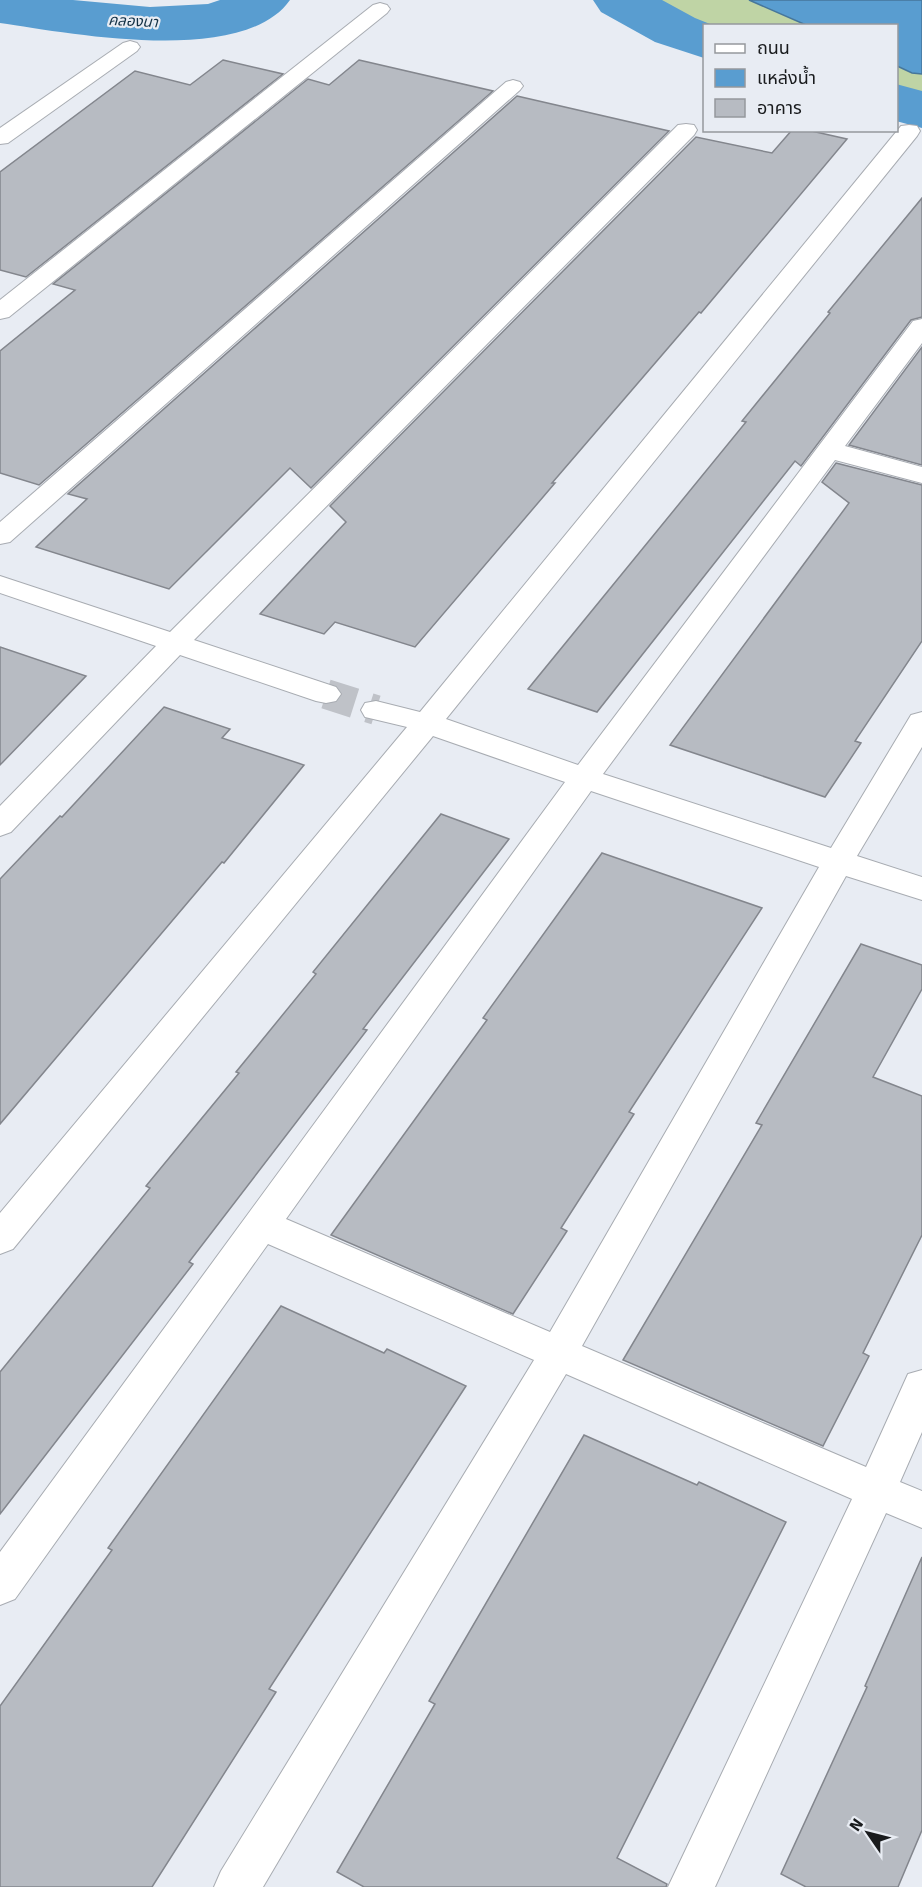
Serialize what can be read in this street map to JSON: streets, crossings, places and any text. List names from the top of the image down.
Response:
{
  "water": ["คลองนา"],
  "legend": ["ถนน", "แหล่งน้ำ", "อาคาร"],
  "north": "top left"
}
